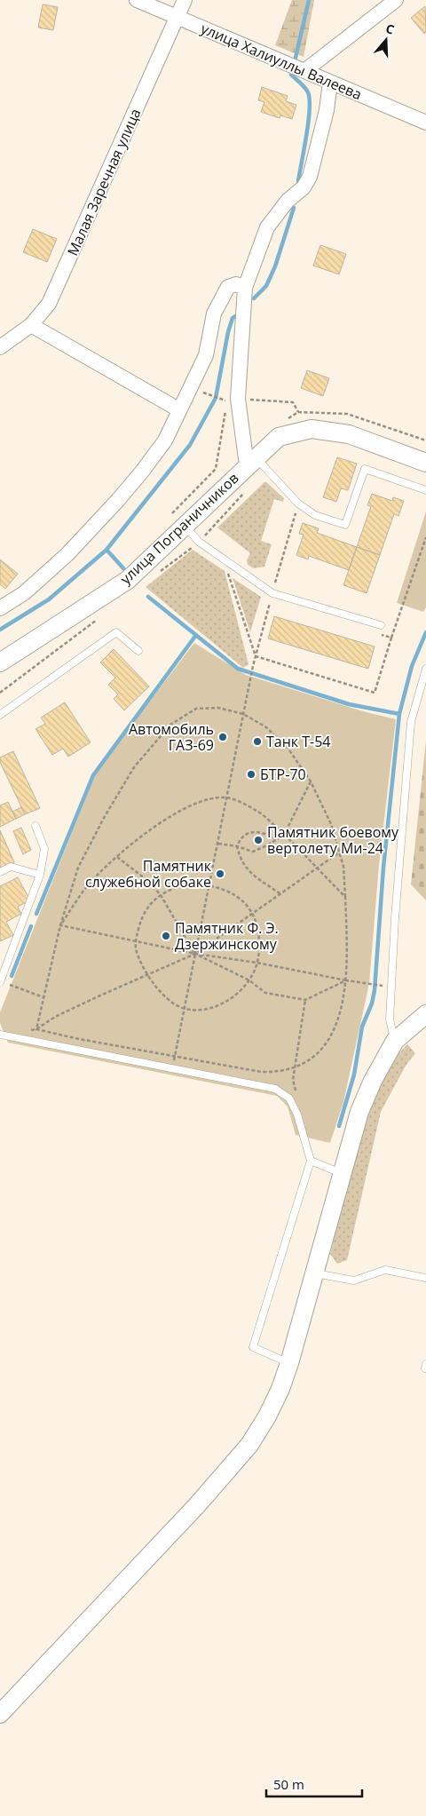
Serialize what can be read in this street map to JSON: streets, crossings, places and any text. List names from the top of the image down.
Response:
{
  "streets": {
    "street": ["улица Халиуллы Валеева", "Малая Заречная улица", "улица Пограничников"]
  },
  "crossings": [
    ["улица Халиуллы Валеева", "Малая Заречная улица"]
  ],
  "places": [
    "Автомобиль ГАЗ-69",
    "Танк Т-54",
    "БТР-70",
    "Памятник боевому вертолету Ми-24",
    "Памятник служебной собаке",
    "Памятник Ф. Э. Дзержинскому"
  ],
  "scale_bar": "50 m",
  "north": "top"
}
